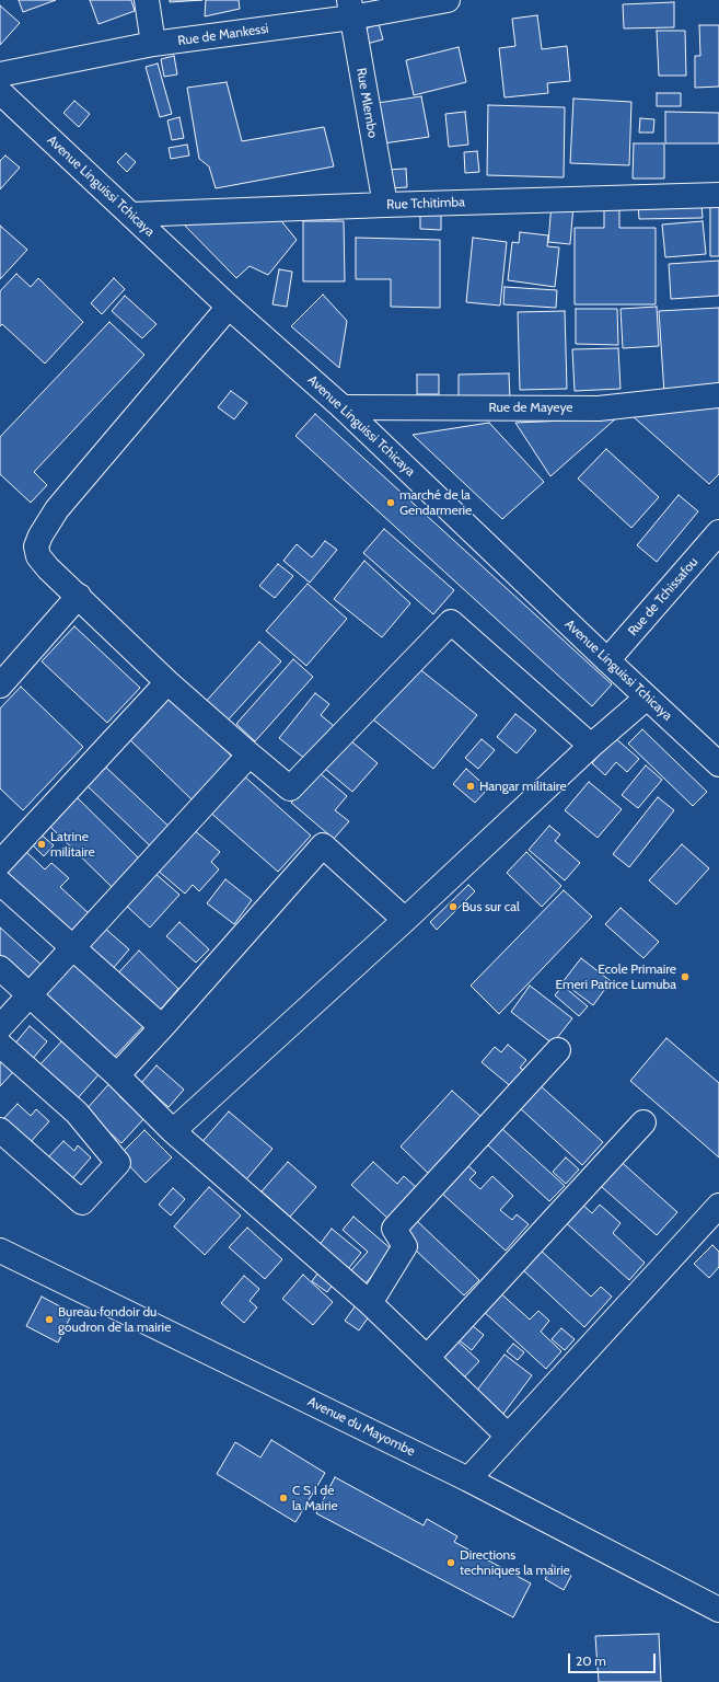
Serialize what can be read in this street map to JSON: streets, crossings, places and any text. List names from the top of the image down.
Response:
{
  "streets": {
    "street": [
      "Rue de Mankessi",
      "Rue Mlembo",
      "Avenue Linguissi Tchicaya",
      "Rue Tchitimba",
      "Rue de Mayeye",
      "Rue de Tchissafou",
      "Avenue du Mayombe"
    ]
  },
  "crossings": [
    ["Rue de Mankessi", "Rue Mlembo"],
    ["Rue Mlembo", "Rue Tchitimba"],
    ["Avenue Linguissi Tchicaya", "Rue Tchitimba"],
    ["Avenue Linguissi Tchicaya", "Rue de Mayeye"],
    ["Avenue Linguissi Tchicaya", "Rue de Tchissafou"]
  ],
  "places": [
    "marché de la Gendarmerie",
    "Hangar militaire",
    "Latrine militaire",
    "Bus sur cal",
    "Ecole Primaire Emeri Patrice Lumuba",
    "Bureau fondoir du goudron de la mairie",
    "C S I de la Mairie",
    "Directions techniques la mairie"
  ],
  "scale_bar": "20 m"
}
